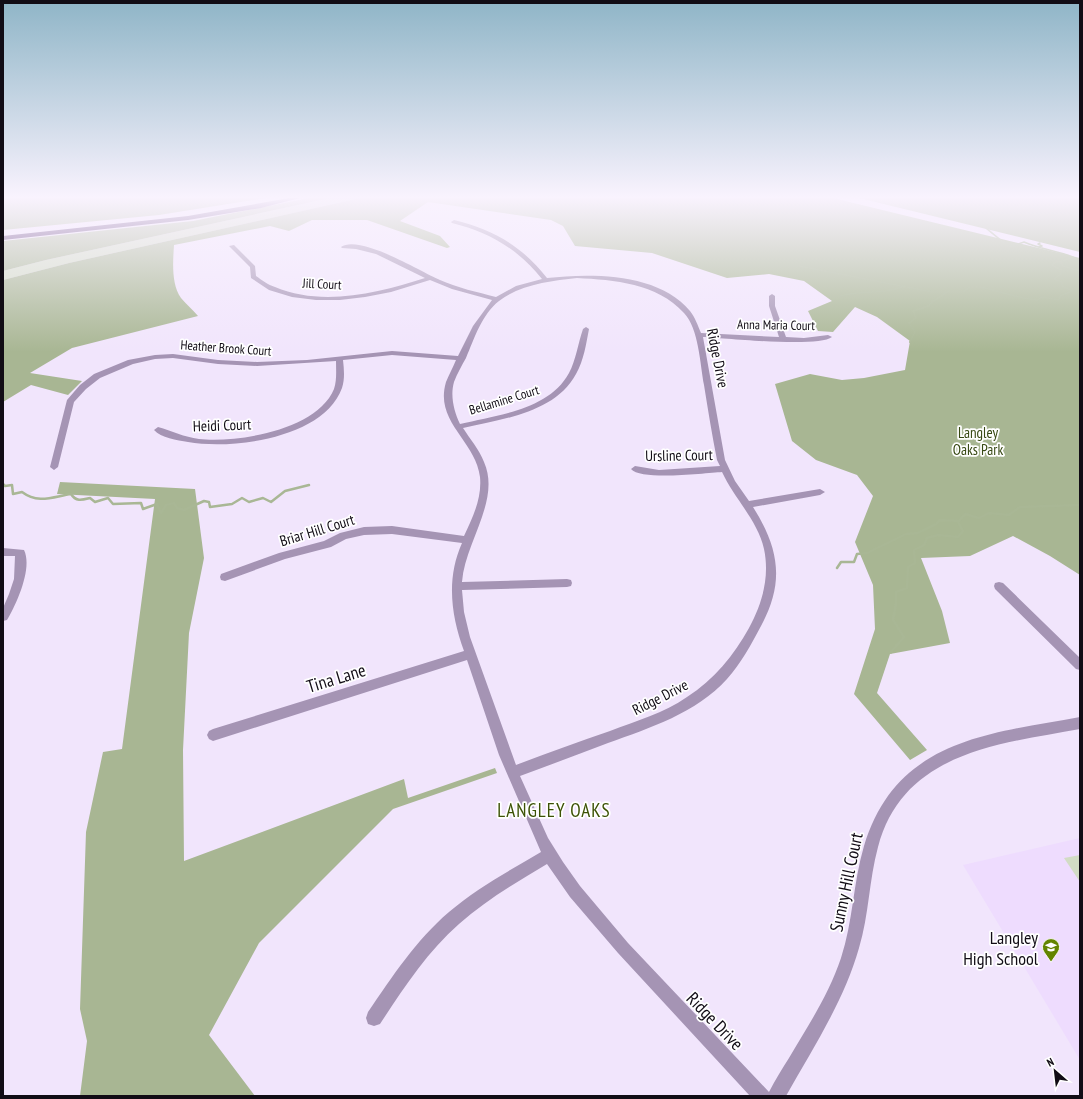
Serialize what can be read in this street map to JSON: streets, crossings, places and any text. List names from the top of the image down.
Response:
{
  "streets": {
    "street": [
      "Jill Court",
      "Anna Maria Court",
      "Heather Brook Court",
      "Ridge Drive",
      "Bellamine Court",
      "Heidi Court",
      "Ursline Court",
      "Briar Hill Court",
      "Tina Lane",
      "Sunny Hill Court"
    ]
  },
  "crossings": [
    ["Anna Maria Court", "Ridge Drive"],
    ["Heather Brook Court", "Ridge Drive"],
    ["Heather Brook Court", "Heidi Court"],
    ["Ridge Drive", "Bellamine Court"],
    ["Ridge Drive", "Ursline Court"],
    ["Ridge Drive", "Briar Hill Court"],
    ["Ridge Drive", "Tina Lane"]
  ],
  "districts": ["LANGLEY OAKS"],
  "parks": ["Langley Oaks Park"],
  "places": {
    "school or university": ["Langley High School"]
  },
  "north": "top left"
}
